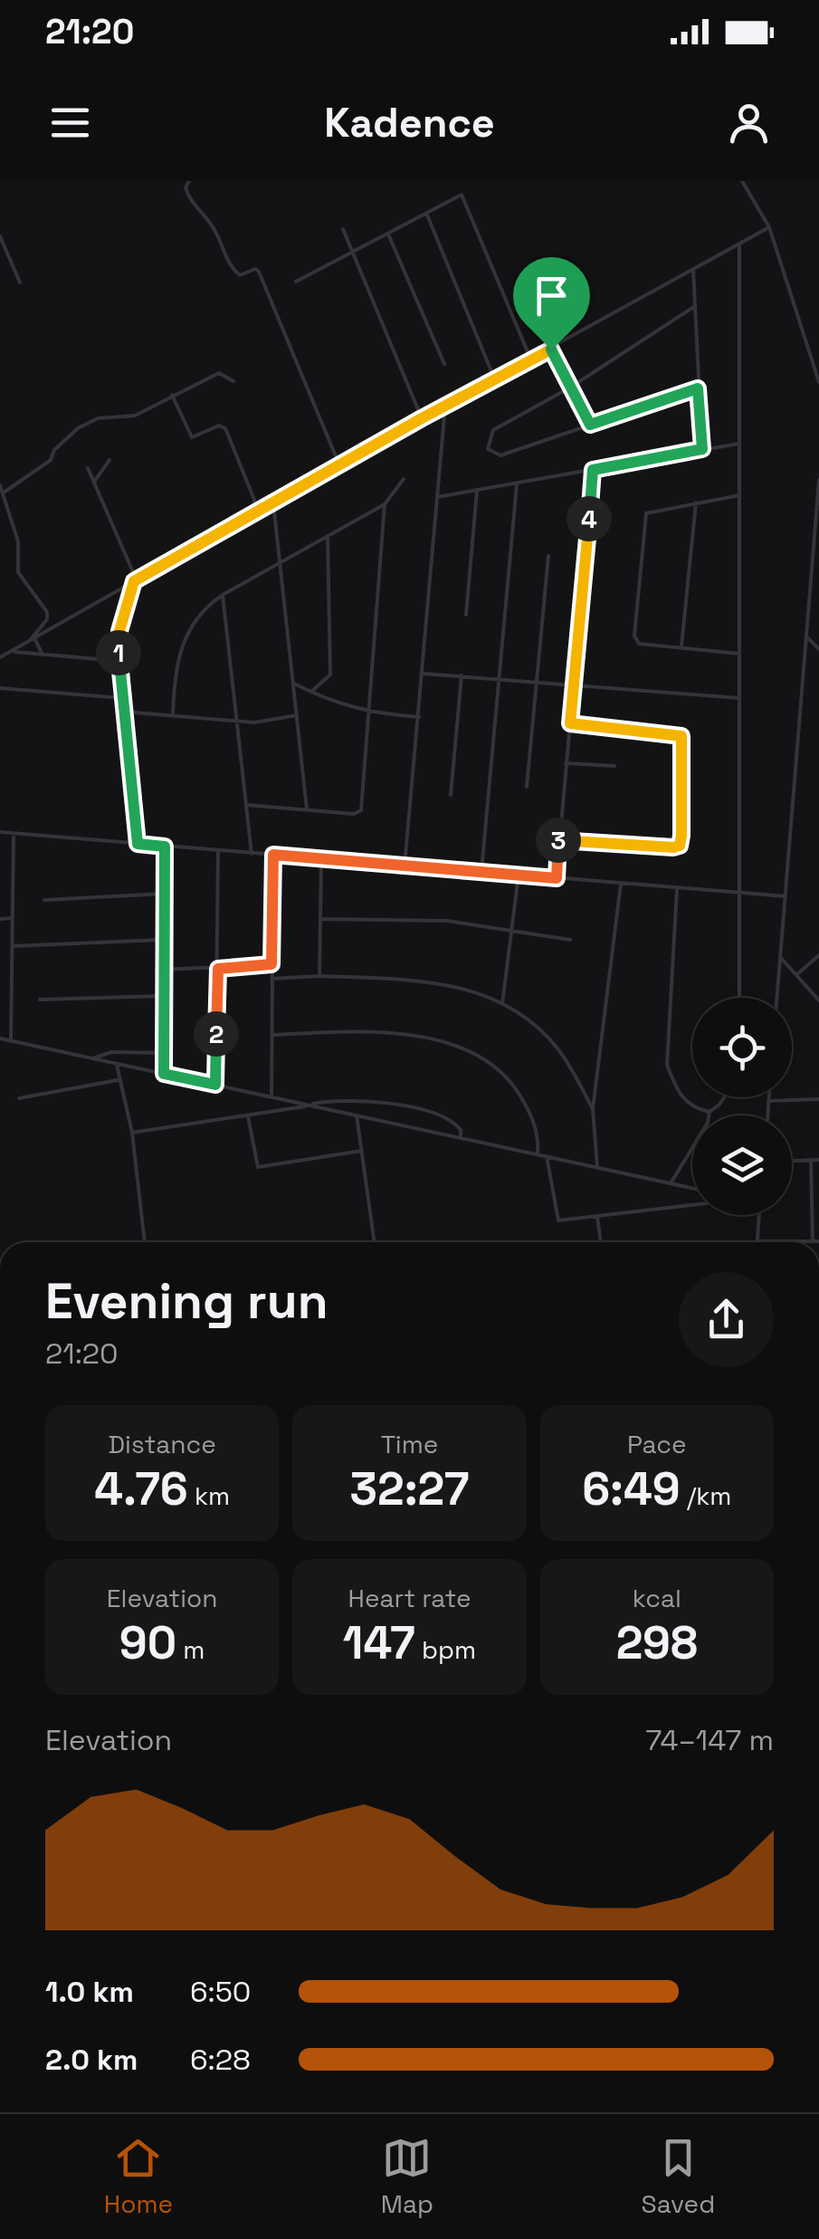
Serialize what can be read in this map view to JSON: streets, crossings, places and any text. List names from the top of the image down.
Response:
{
  "page": {
    "status": "21:20",
    "header": "Kadence",
    "pins": [
      "4",
      "1",
      "3",
      "2"
    ],
    "heading": ["Evening run", "21:20"],
    "stats": [
      ["Distance", "4.76 km"],
      ["Time", "32:27"],
      ["Pace", "6:49 /km"],
      ["Elevation", "90 m"],
      ["Heart rate", "147 bpm"],
      ["kcal", "298"]
    ],
    "chart": ["Elevation", "74–147 m"],
    "list": [
      {
        "name": "1.0 km",
        "note": "6:50"
      },
      {
        "name": "2.0 km",
        "note": "6:28"
      }
    ],
    "tabs": ["Home", "Map", "Saved"]
  }
}
